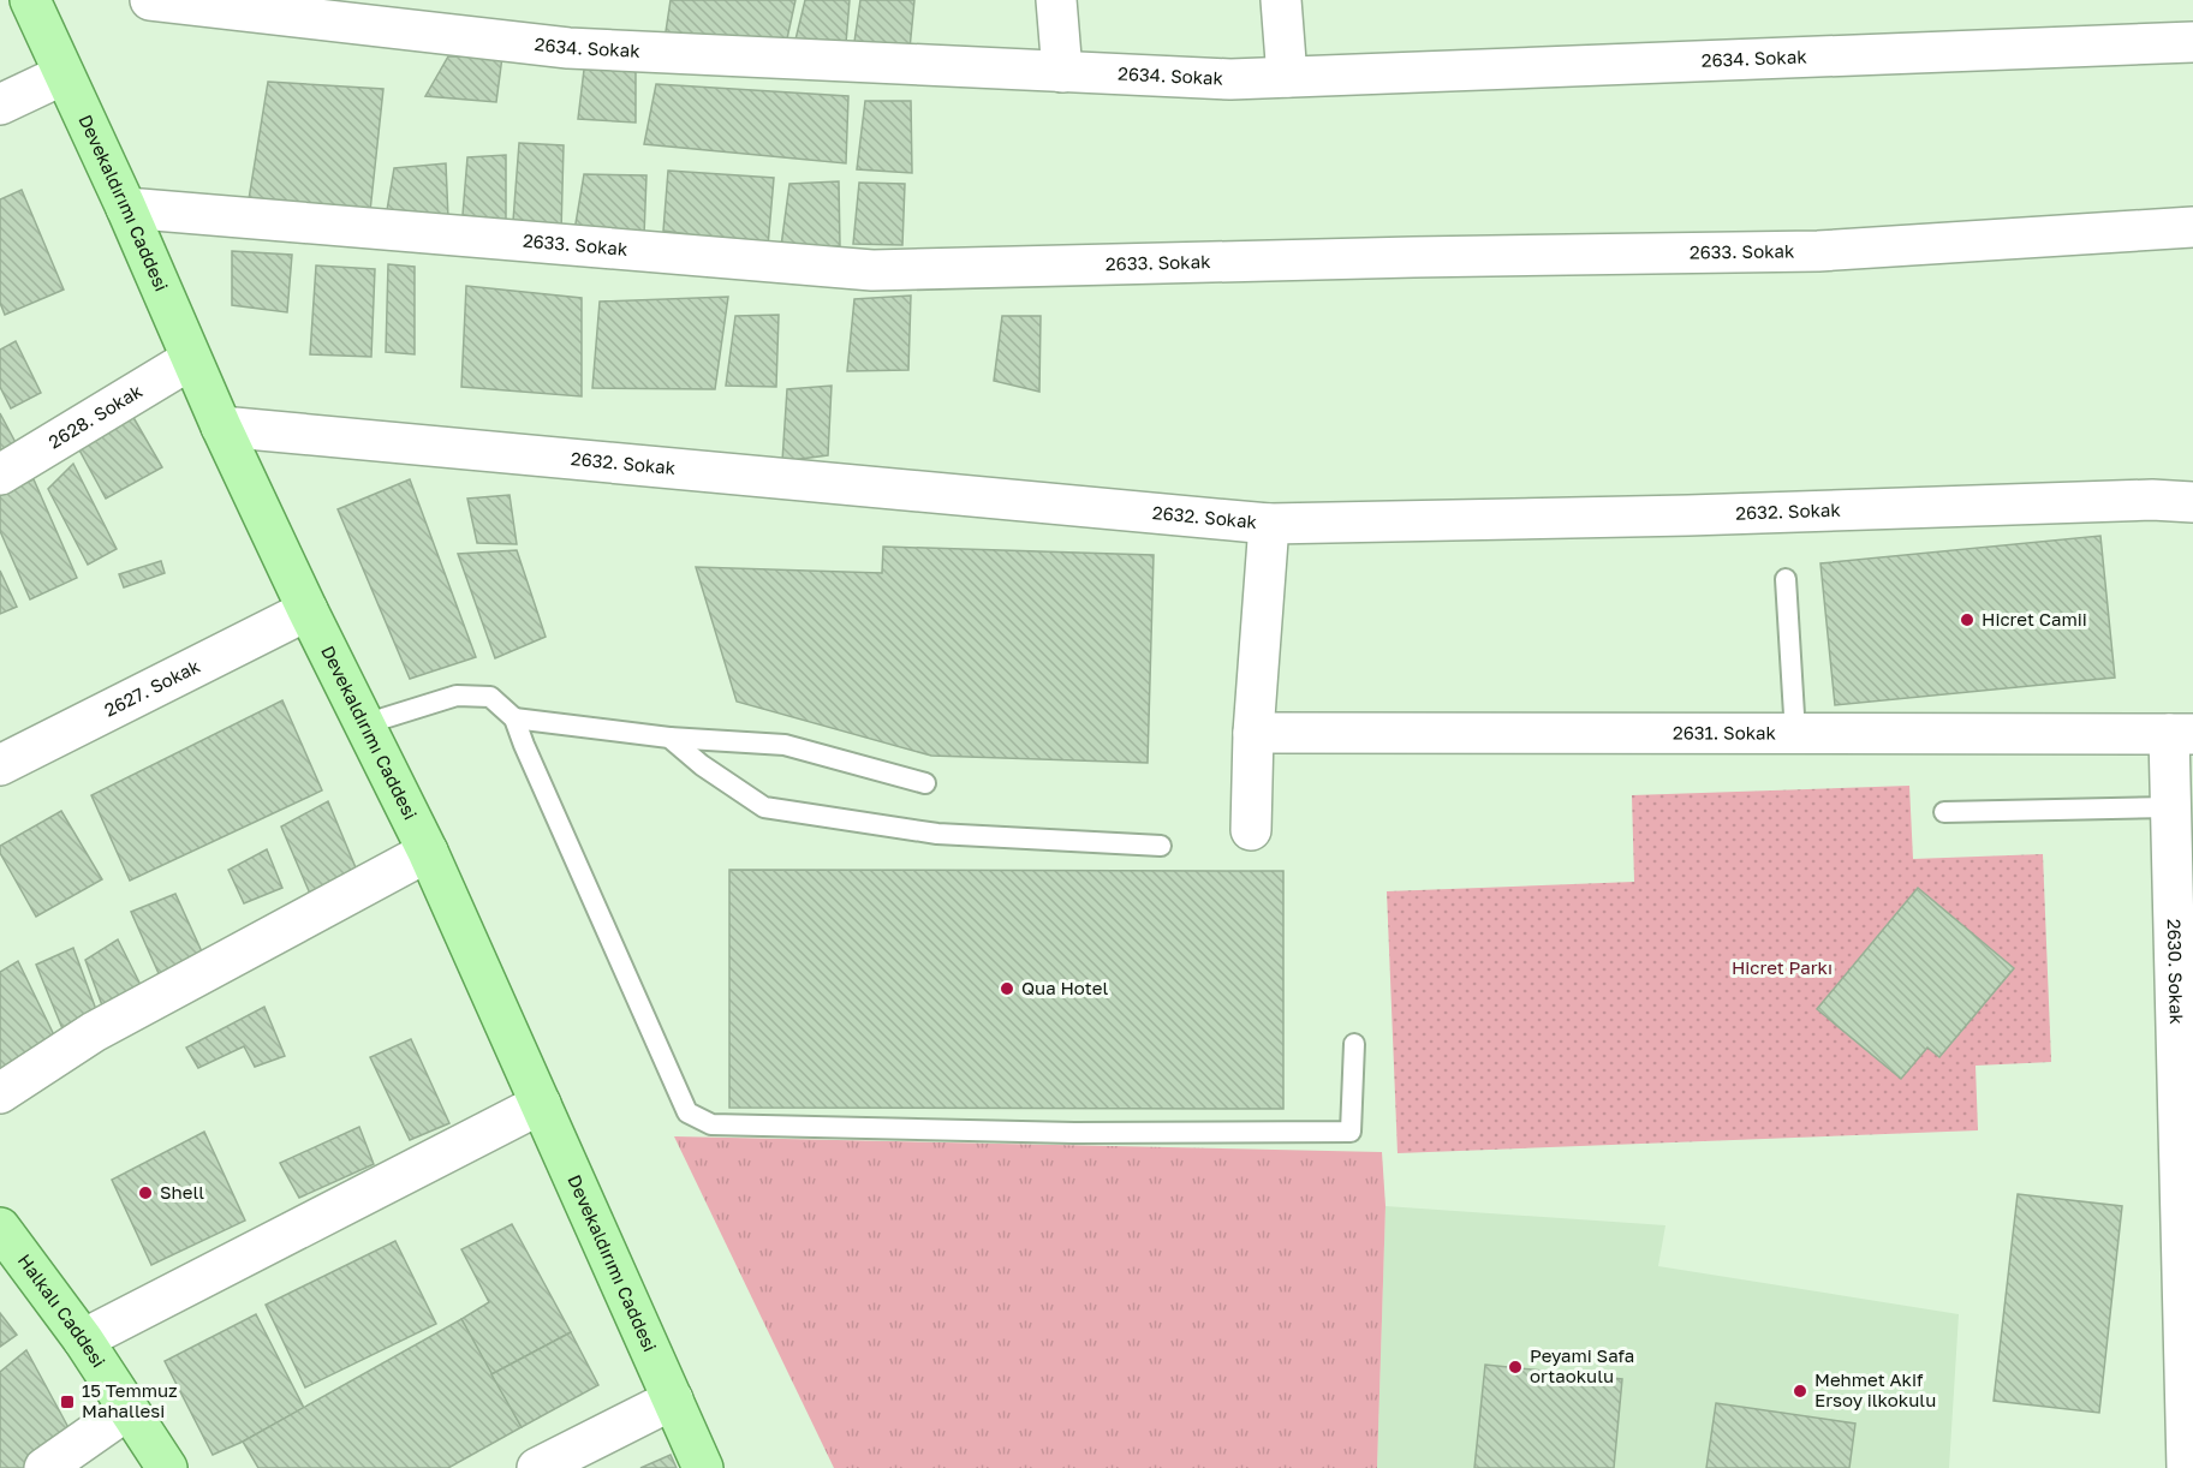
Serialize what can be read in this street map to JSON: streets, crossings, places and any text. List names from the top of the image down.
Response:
{
  "streets": {
    "main road": ["Devekaldırımı Caddesi", "Halkalı Caddesi"],
    "street": [
      "2634. Sokak",
      "2633. Sokak",
      "2628. Sokak",
      "2632. Sokak",
      "2627. Sokak",
      "2631. Sokak",
      "2630. Sokak"
    ]
  },
  "crossings": [
    ["Devekaldırımı Caddesi", "2633. Sokak"],
    ["Devekaldırımı Caddesi", "2628. Sokak"],
    ["Devekaldırımı Caddesi", "2632. Sokak"],
    ["Devekaldırımı Caddesi", "2627. Sokak"],
    ["2631. Sokak", "2630. Sokak"]
  ],
  "parks": ["Hicret Parkı"],
  "places": {
    "other": [
      "Hicret Camii",
      "Qua Hotel",
      "Shell",
      "Peyami Safa ortaokulu",
      "Mehmet Akif Ersoy ilkokulu"
    ],
    "transit": ["15 Temmuz Mahallesi"]
  }
}
